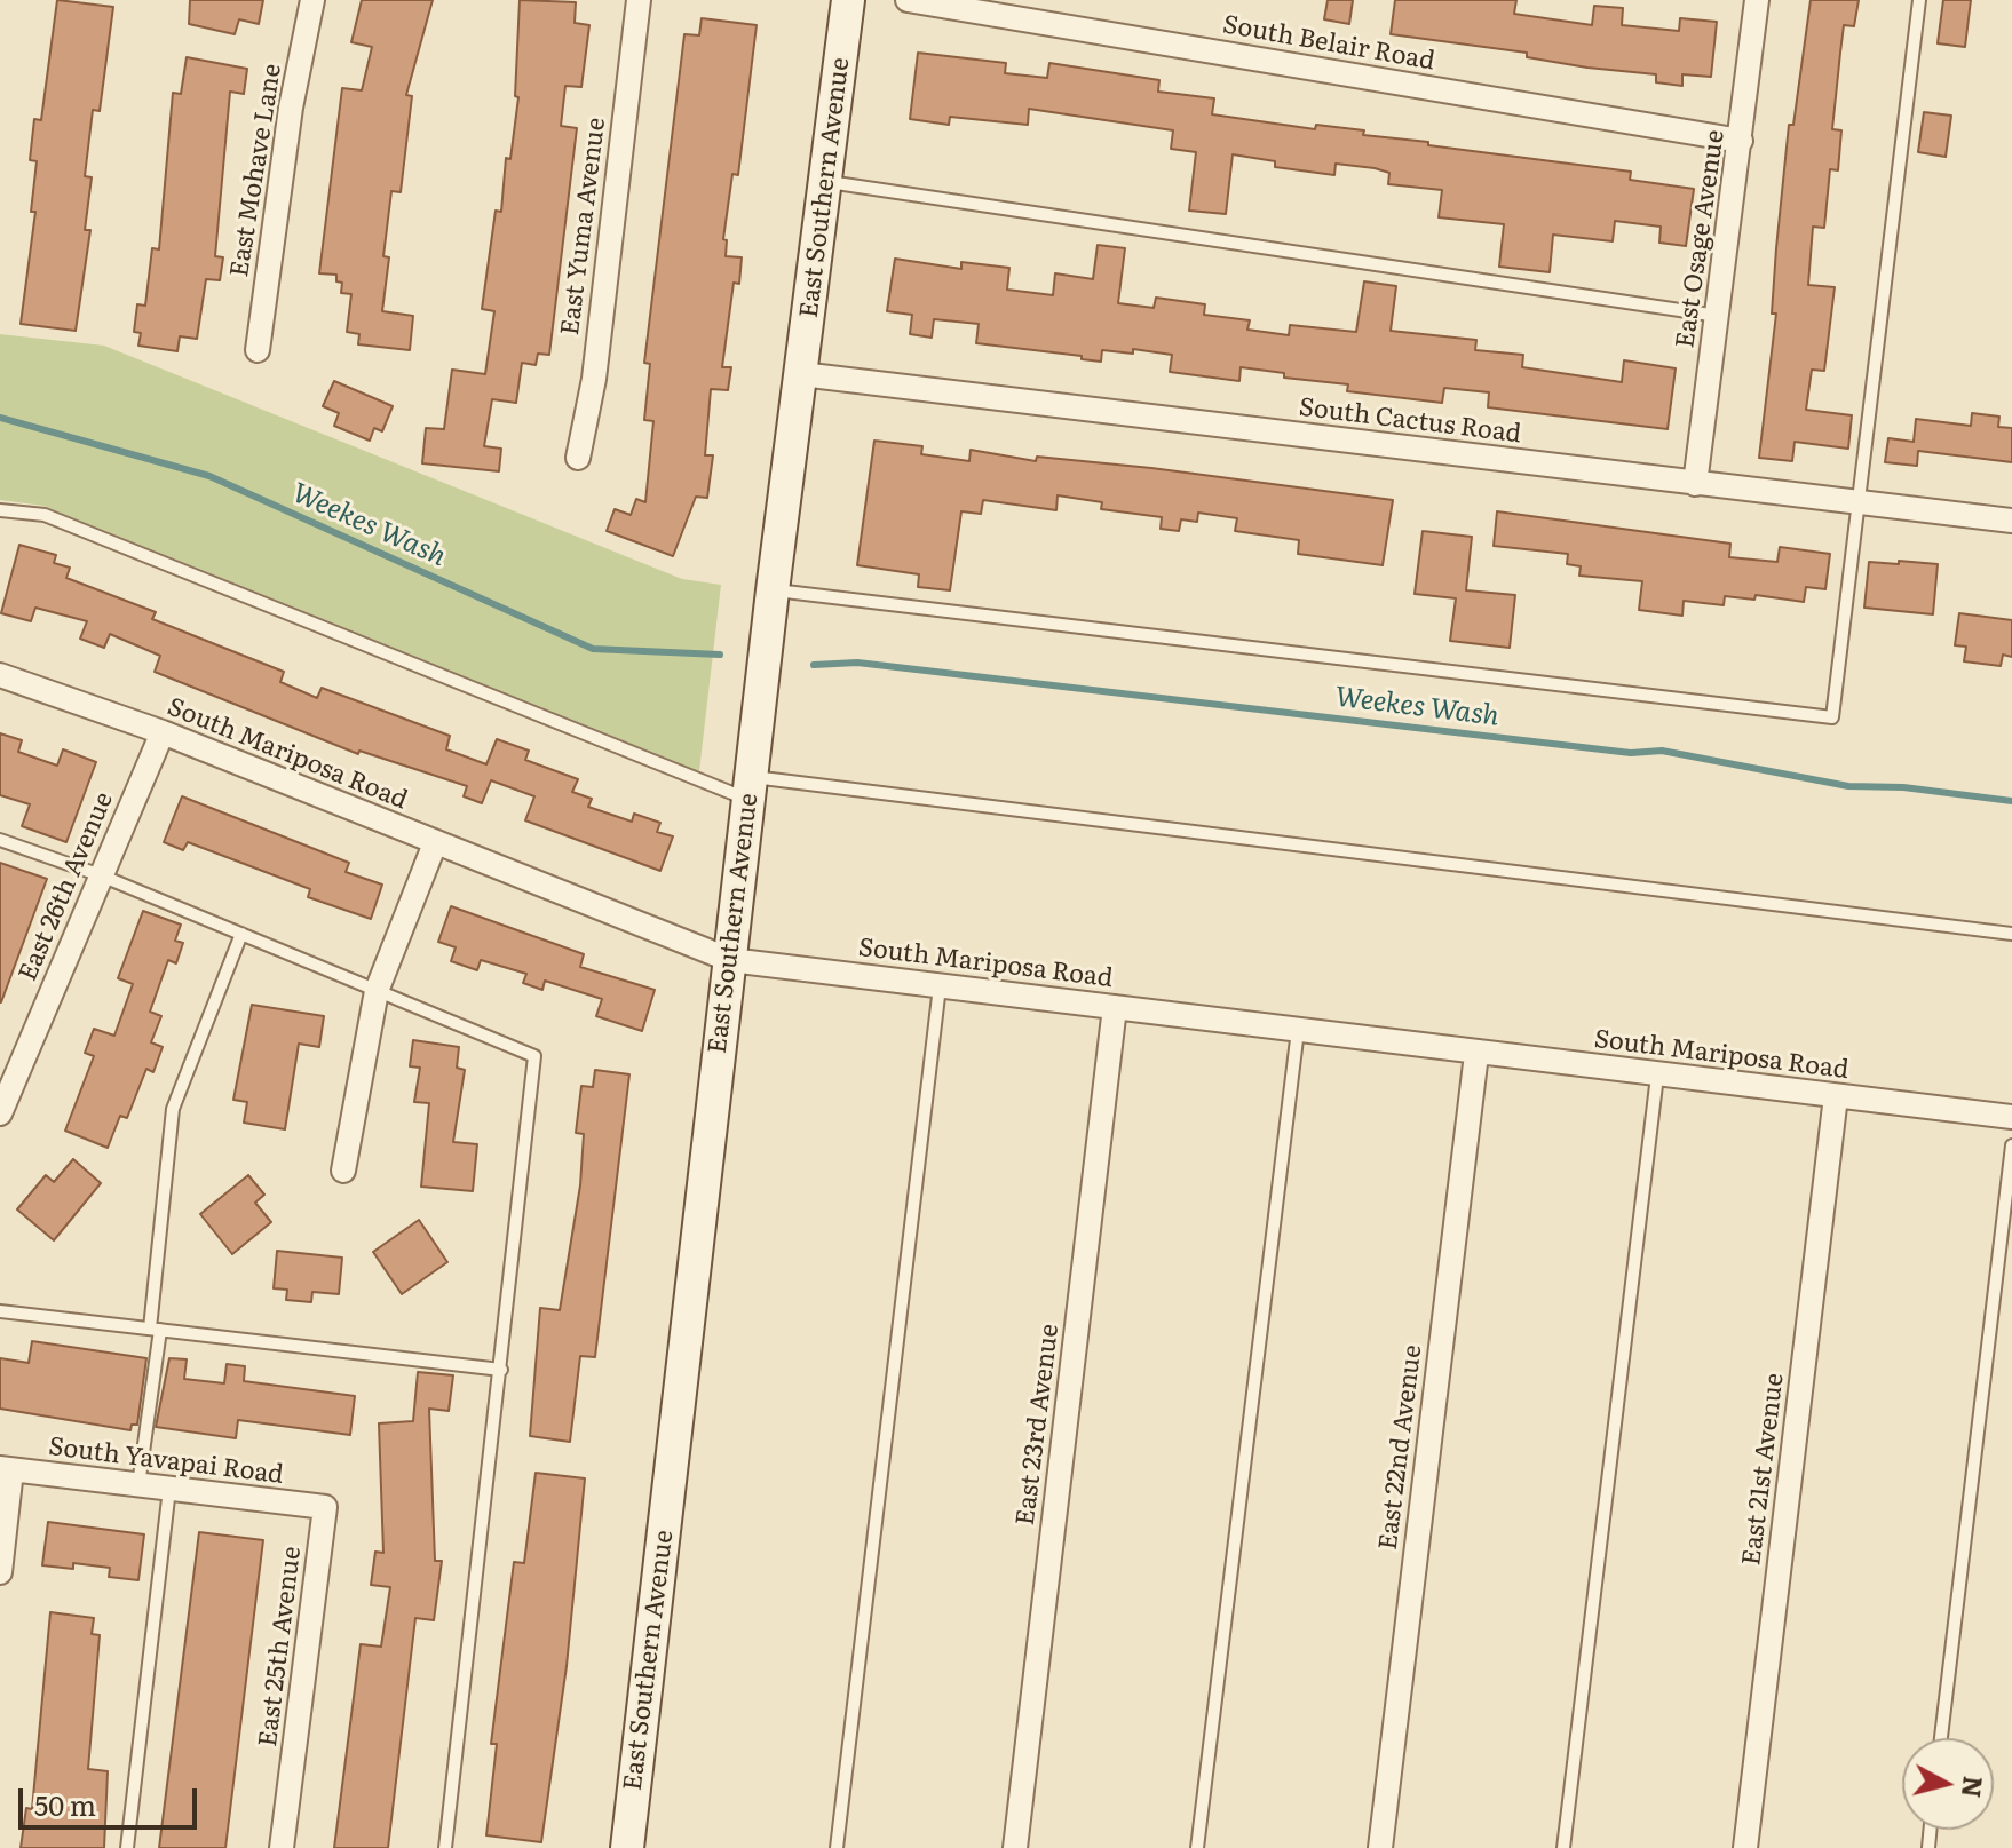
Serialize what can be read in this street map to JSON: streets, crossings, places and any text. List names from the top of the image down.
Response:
{
  "streets": {
    "main road": ["East Southern Avenue"],
    "street": [
      "South Belair Road",
      "East Mohave Lane",
      "East Yuma Avenue",
      "East Osage Avenue",
      "South Cactus Road",
      "South Mariposa Road",
      "East 26th Avenue",
      "East 23rd Avenue",
      "East 22nd Avenue",
      "South Yavapai Road",
      "East 21st Avenue",
      "East 25th Avenue"
    ]
  },
  "crossings": [
    ["South Belair Road", "East Osage Avenue"],
    ["East Southern Avenue", "South Cactus Road"],
    ["East Southern Avenue", "South Mariposa Road"],
    ["East Osage Avenue", "South Cactus Road"],
    ["South Mariposa Road", "East 26th Avenue"],
    ["South Mariposa Road", "East 23rd Avenue"],
    ["South Mariposa Road", "East 22nd Avenue"],
    ["South Mariposa Road", "East 21st Avenue"],
    ["South Yavapai Road", "East 25th Avenue"]
  ],
  "water": ["Weekes Wash"],
  "scale_bar": "50 m",
  "north": "right"
}
